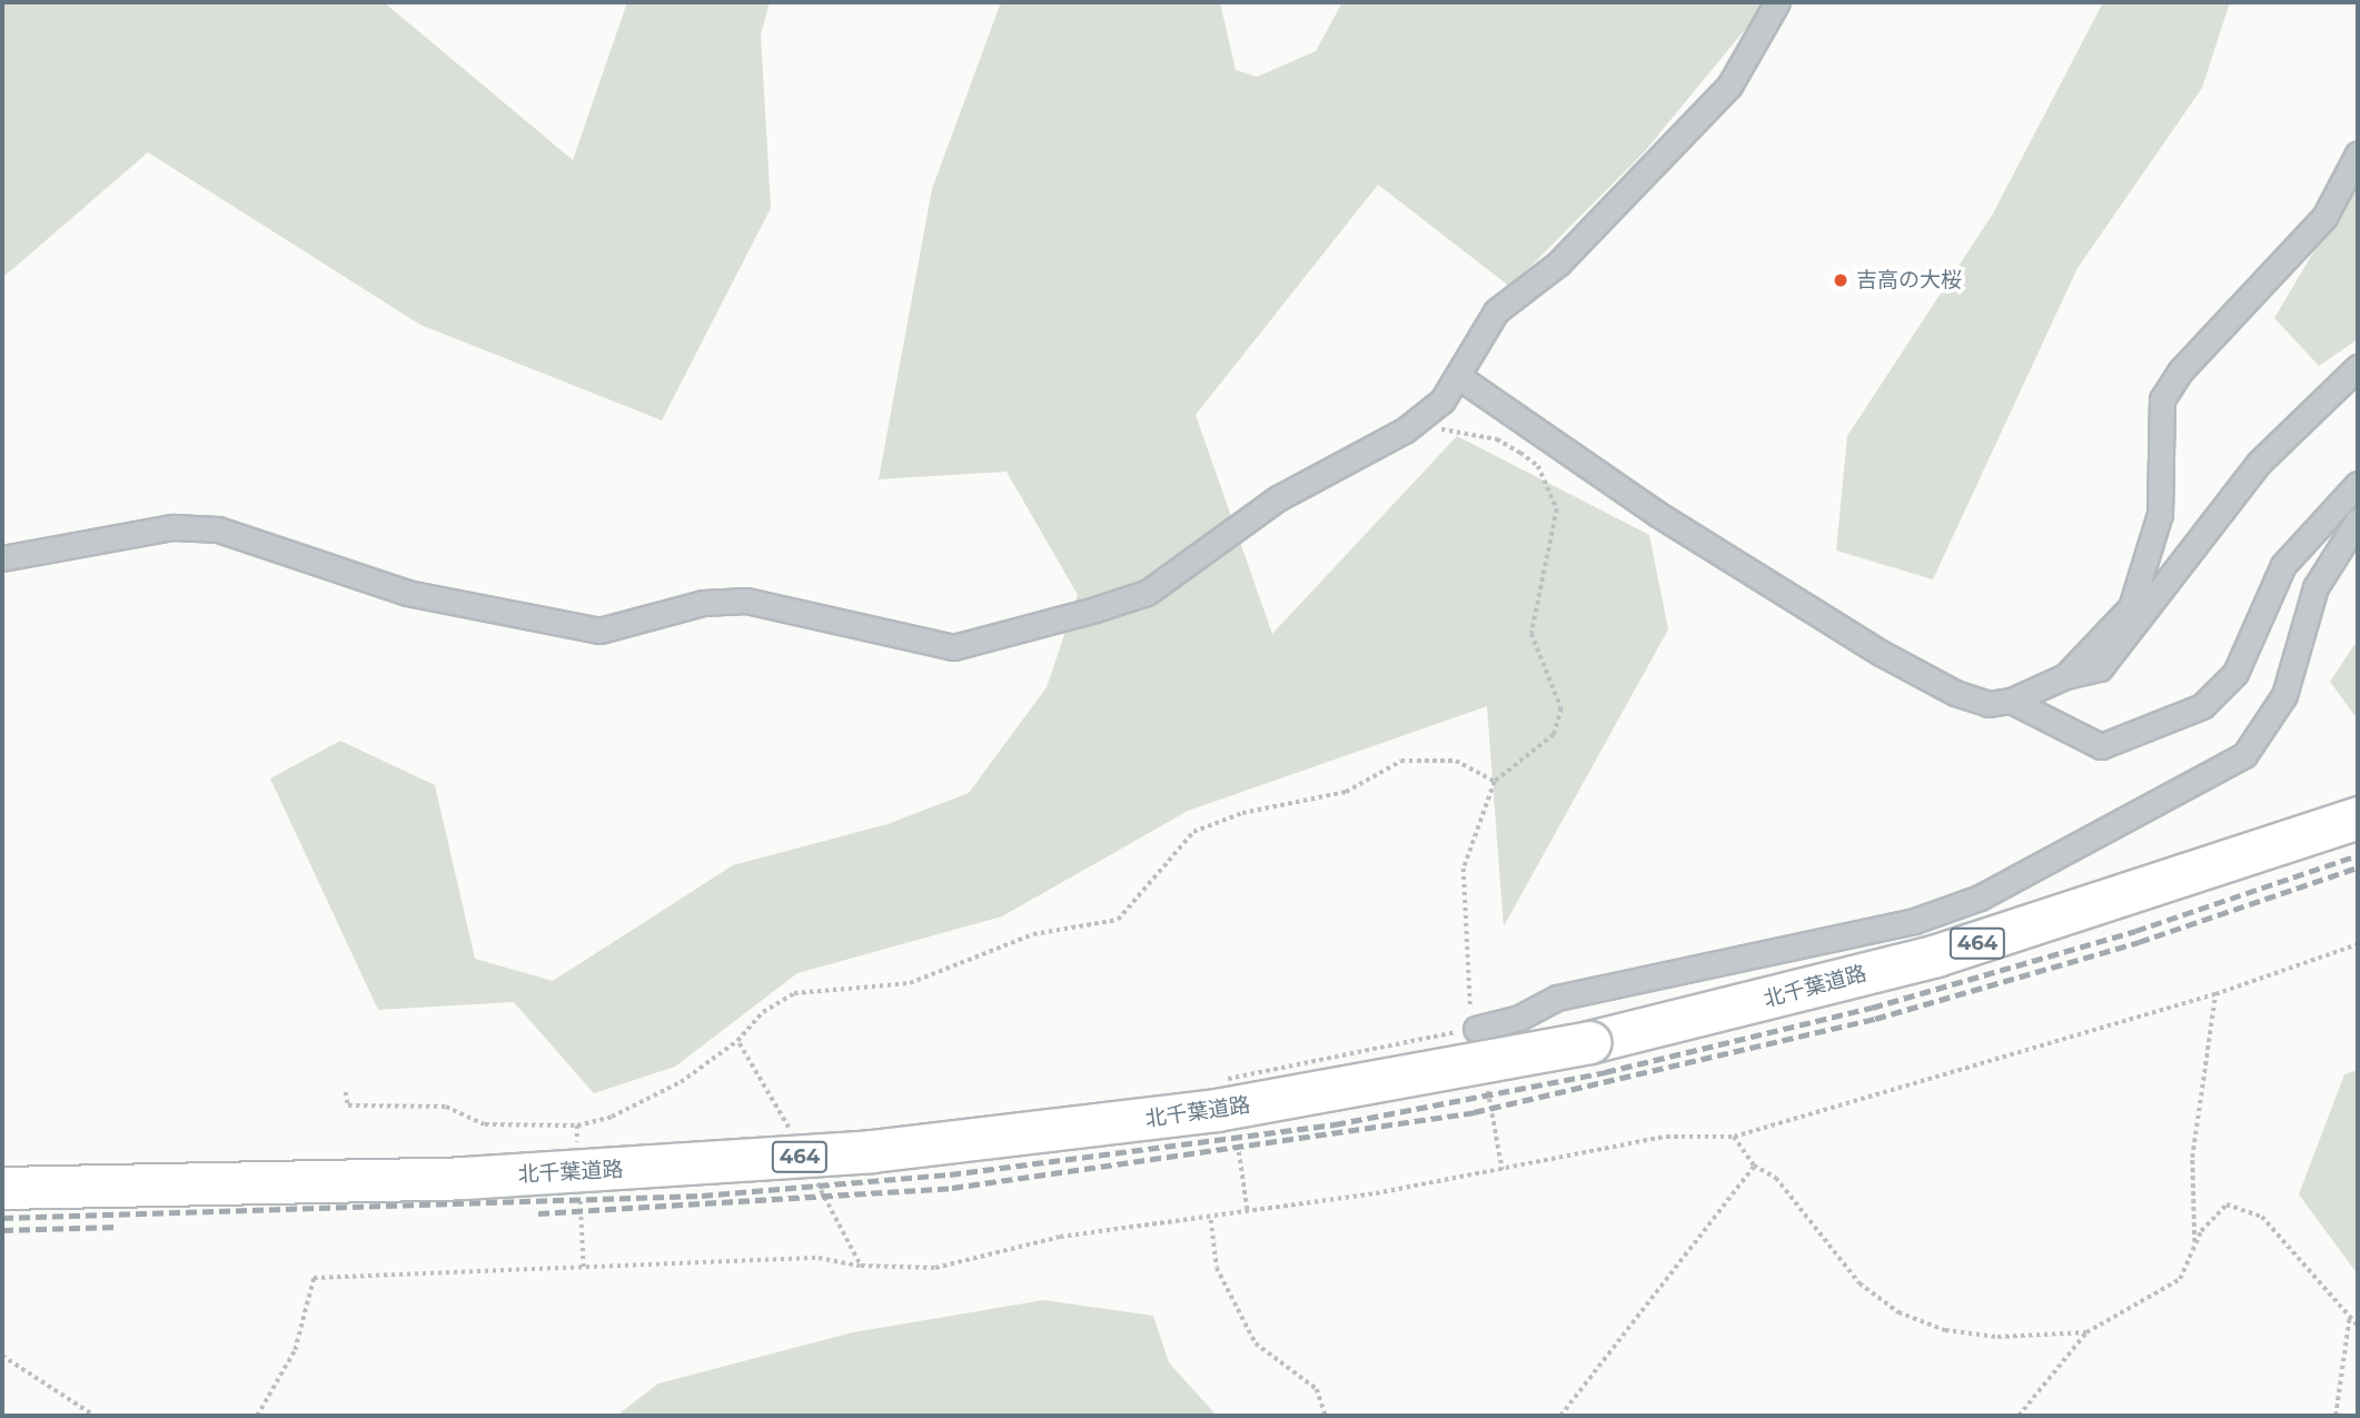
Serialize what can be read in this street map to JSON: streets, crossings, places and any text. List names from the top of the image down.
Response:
{
  "streets": {
    "highway": ["464", "北千葉道路"]
  },
  "places": ["吉高の大桜"]
}
